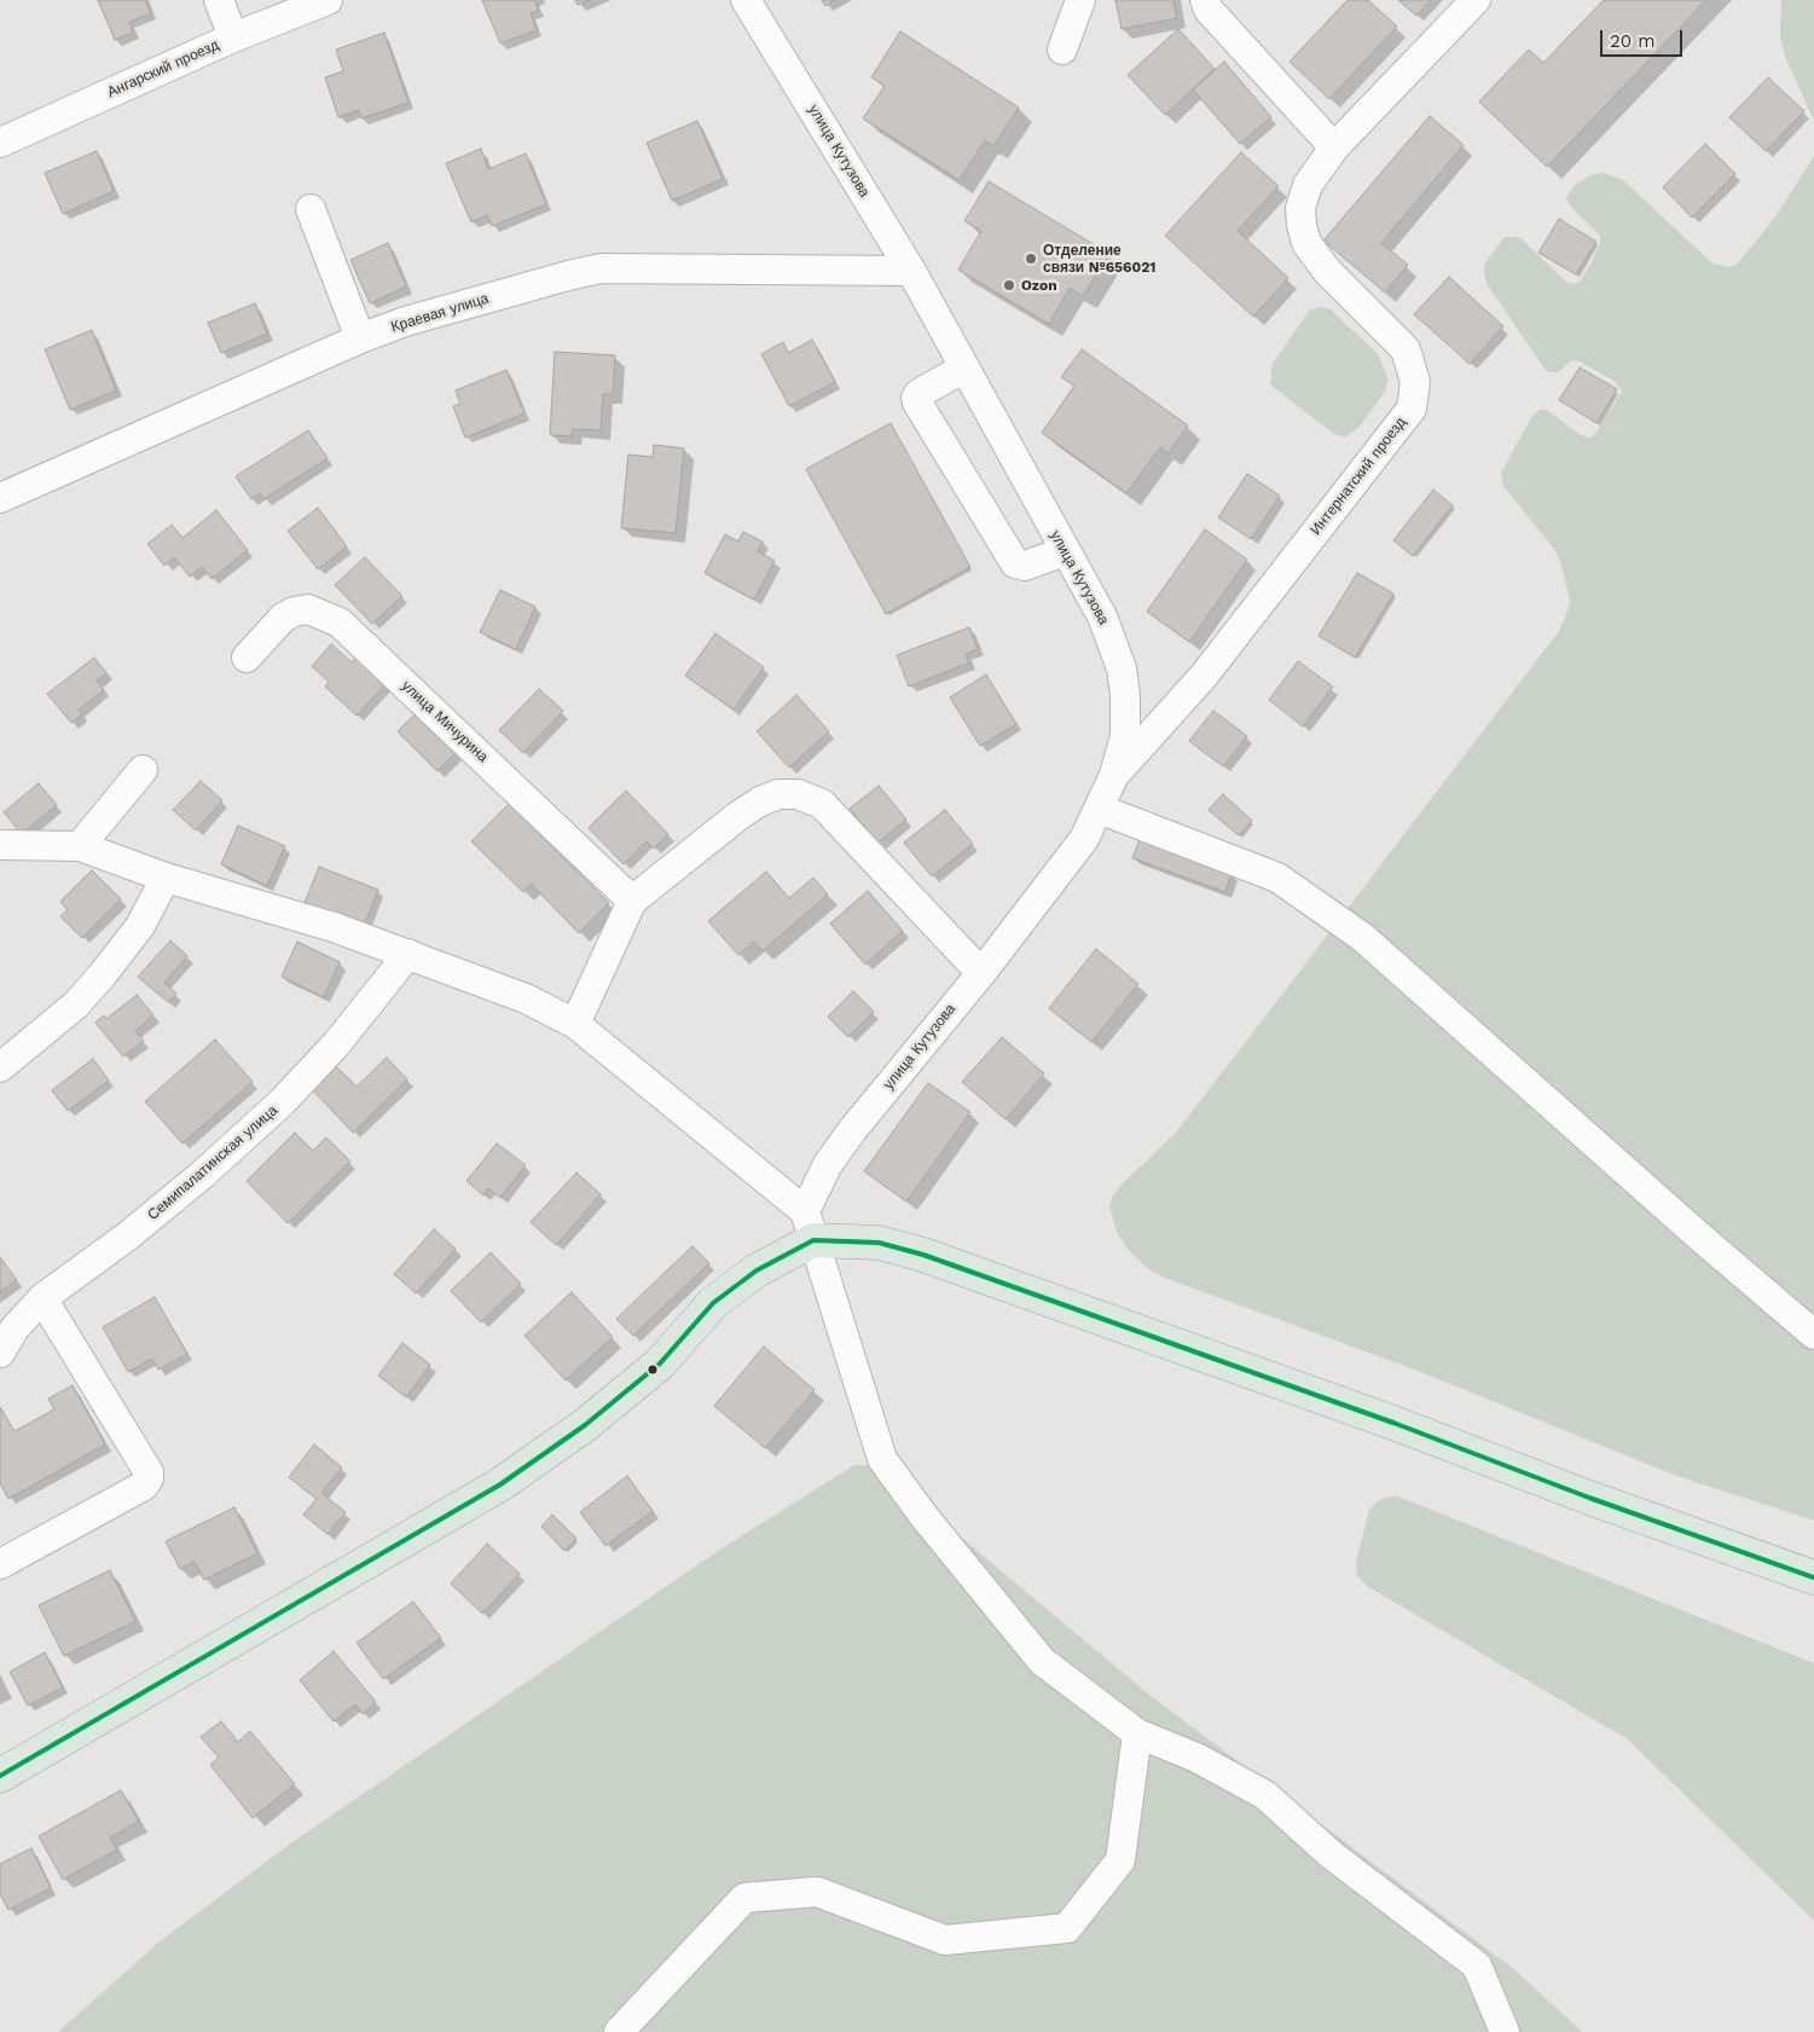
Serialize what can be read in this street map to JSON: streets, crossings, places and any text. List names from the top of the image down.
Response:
{
  "streets": {
    "street": [
      "Ангарский проезд",
      "улица Кутузова",
      "Краевая улица",
      "Интернатский проезд",
      "улица Мичурина",
      "Семипалатинская улица"
    ]
  },
  "crossings": [
    ["улица Кутузова", "Краевая улица"],
    ["улица Кутузова", "Интернатский проезд"]
  ],
  "places": ["Отделение связи №656021", "Ozon"],
  "scale_bar": "20 m"
}
